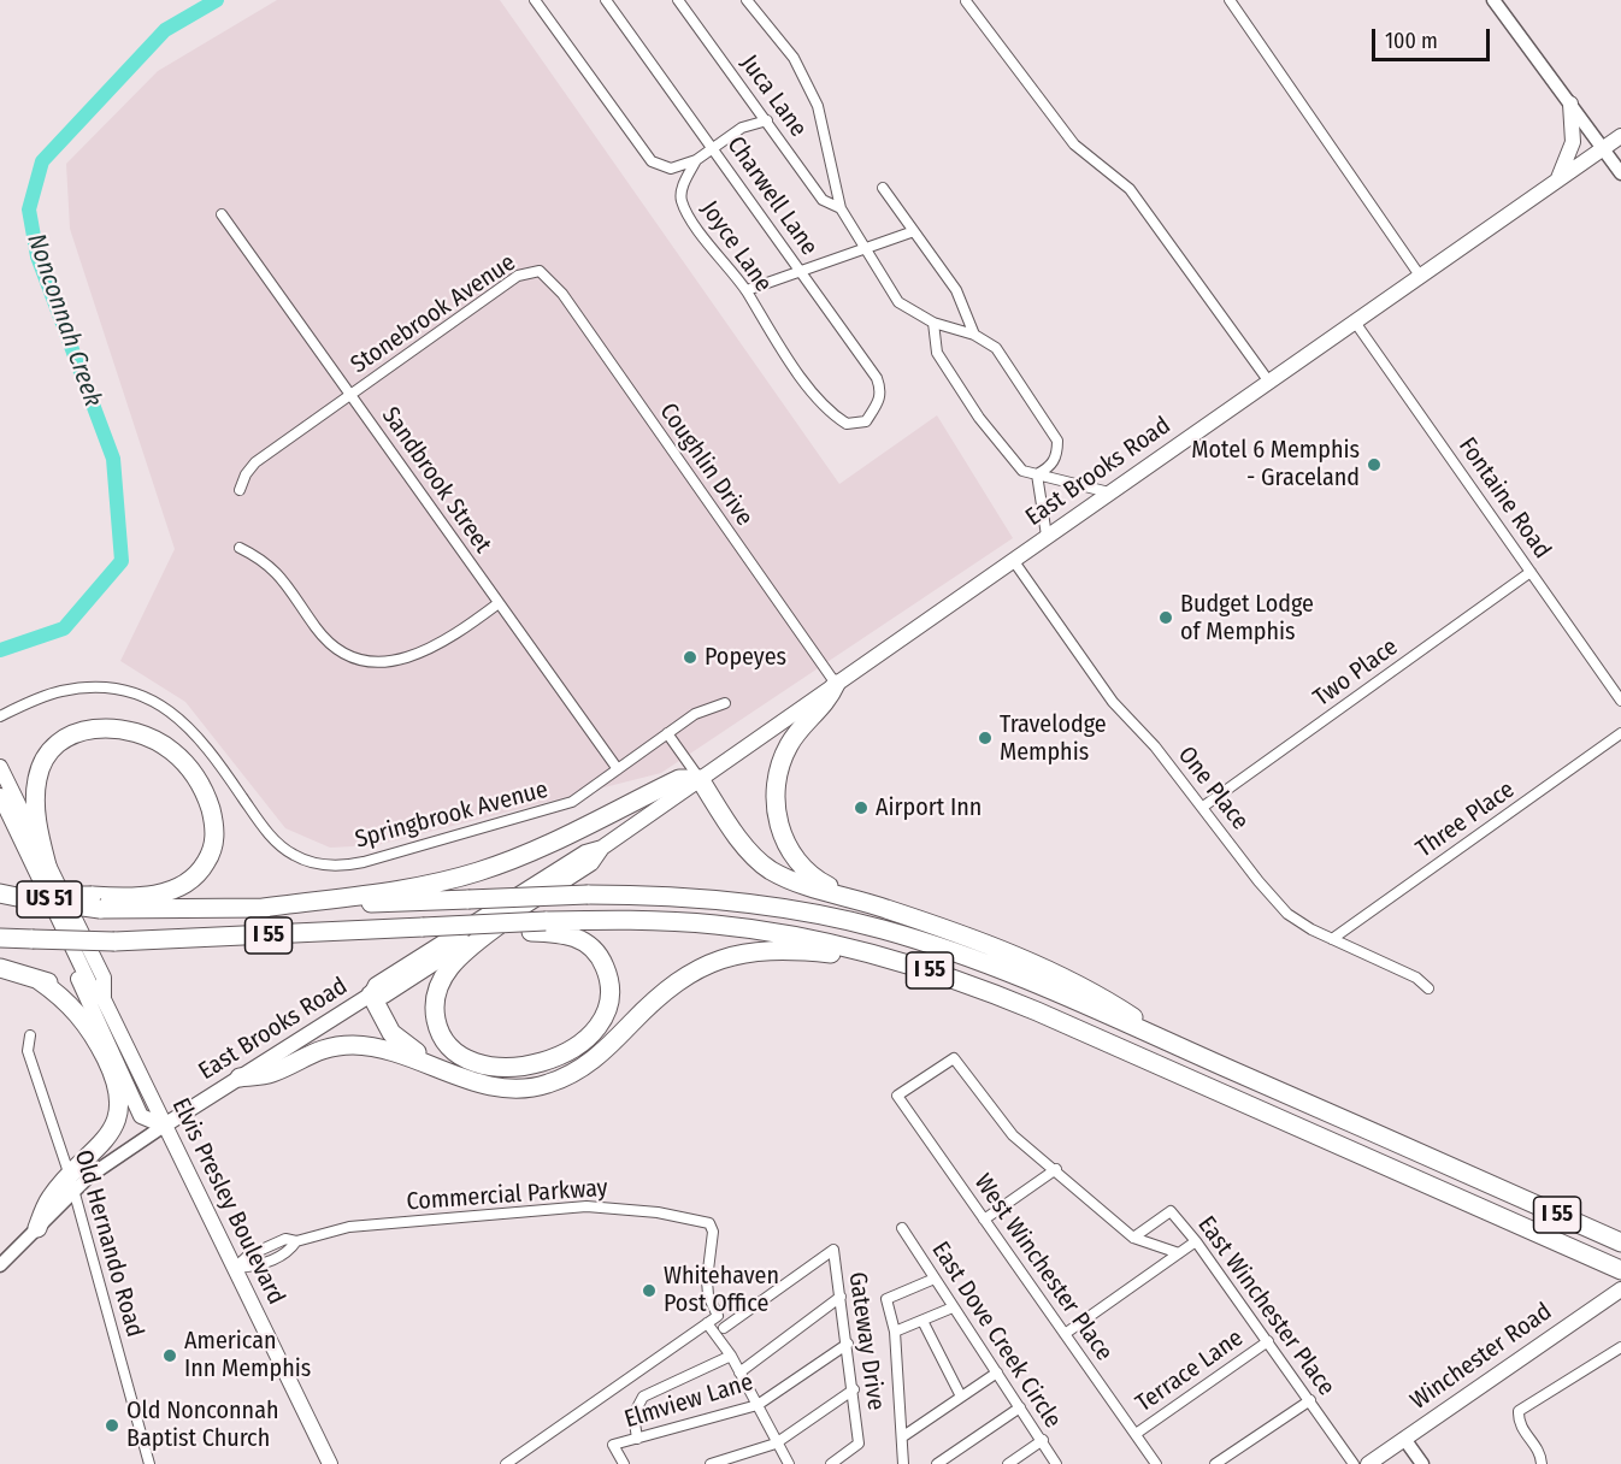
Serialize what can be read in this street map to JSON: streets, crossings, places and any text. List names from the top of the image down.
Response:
{
  "streets": {
    "highway": ["I 55"],
    "main road": [
      "East Brooks Road",
      "US 51",
      "Elvis Presley Boulevard",
      "Winchester Road"
    ],
    "street": [
      "Juca Lane",
      "Charwell Lane",
      "Joyce Lane",
      "Stonebrook Avenue",
      "Coughlin Drive",
      "Sandbrook Street",
      "Fontaine Road",
      "Two Place",
      "One Place",
      "Springbrook Avenue",
      "Three Place",
      "Commercial Parkway",
      "Old Hernando Road",
      "West Winchester Place",
      "East Winchester Place",
      "East Dove Creek Circle",
      "Gateway Drive",
      "Terrace Lane",
      "Elmview Lane"
    ]
  },
  "crossings": [
    ["Charwell Lane", "Joyce Lane"],
    ["Stonebrook Avenue", "Coughlin Drive"],
    ["Stonebrook Avenue", "Sandbrook Street"],
    ["Coughlin Drive", "East Brooks Road"],
    ["East Brooks Road", "Fontaine Road"],
    ["East Brooks Road", "One Place"],
    ["East Brooks Road", "Elvis Presley Boulevard"],
    ["East Brooks Road", "Old Hernando Road"],
    ["Sandbrook Street", "Springbrook Avenue"],
    ["Fontaine Road", "Two Place"],
    ["Two Place", "One Place"],
    ["One Place", "Three Place"],
    ["Commercial Parkway", "Elvis Presley Boulevard"],
    ["West Winchester Place", "East Winchester Place"],
    ["West Winchester Place", "Terrace Lane"],
    ["East Winchester Place", "Terrace Lane"],
    ["Gateway Drive", "Elmview Lane"]
  ],
  "water": ["Nonconnah Creek"],
  "places": [
    "Motel 6 Memphis - Graceland",
    "Budget Lodge of Memphis",
    "Popeyes",
    "Travelodge Memphis",
    "Airport Inn",
    "Whitehaven Post Office",
    "American Inn Memphis",
    "Old Nonconnah Baptist Church"
  ],
  "scale_bar": "100 m"
}
